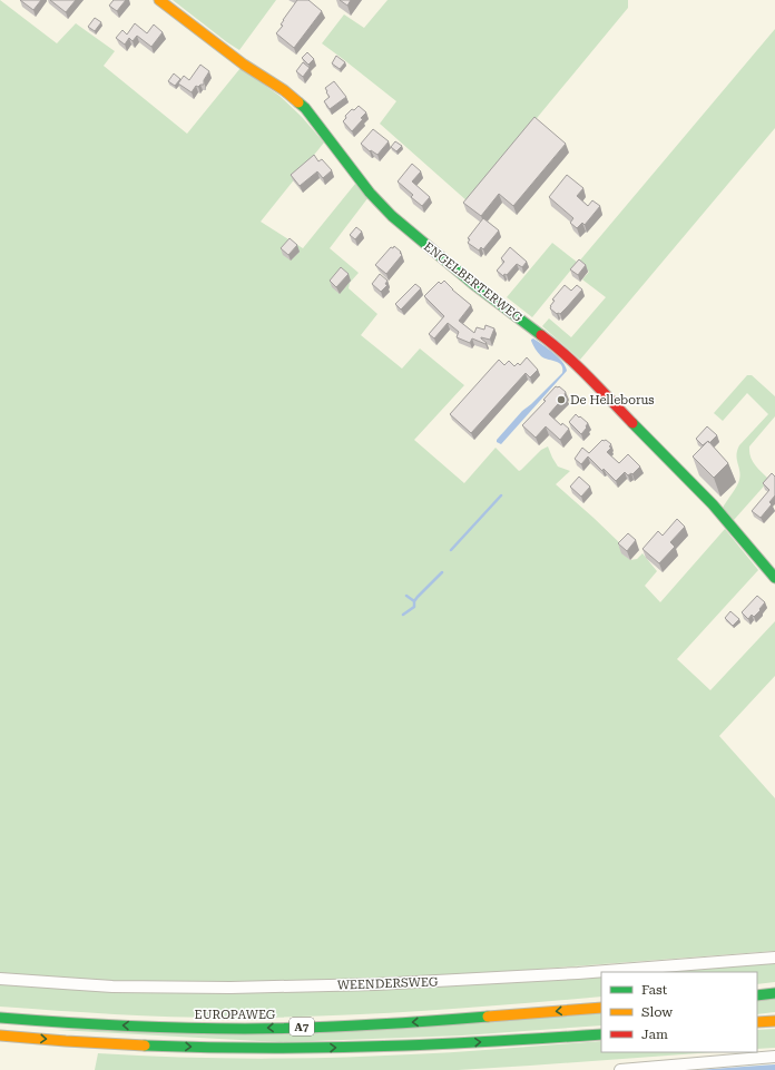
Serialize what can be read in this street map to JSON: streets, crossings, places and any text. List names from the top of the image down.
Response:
{
  "streets": {
    "main road": ["ENGELBERTERWEG", "EUROPAWEG", "A7"],
    "street": ["WEENDERSWEG"]
  },
  "places": ["De Helleborus"],
  "legend": ["Fast", "Slow", "Jam"]
}
